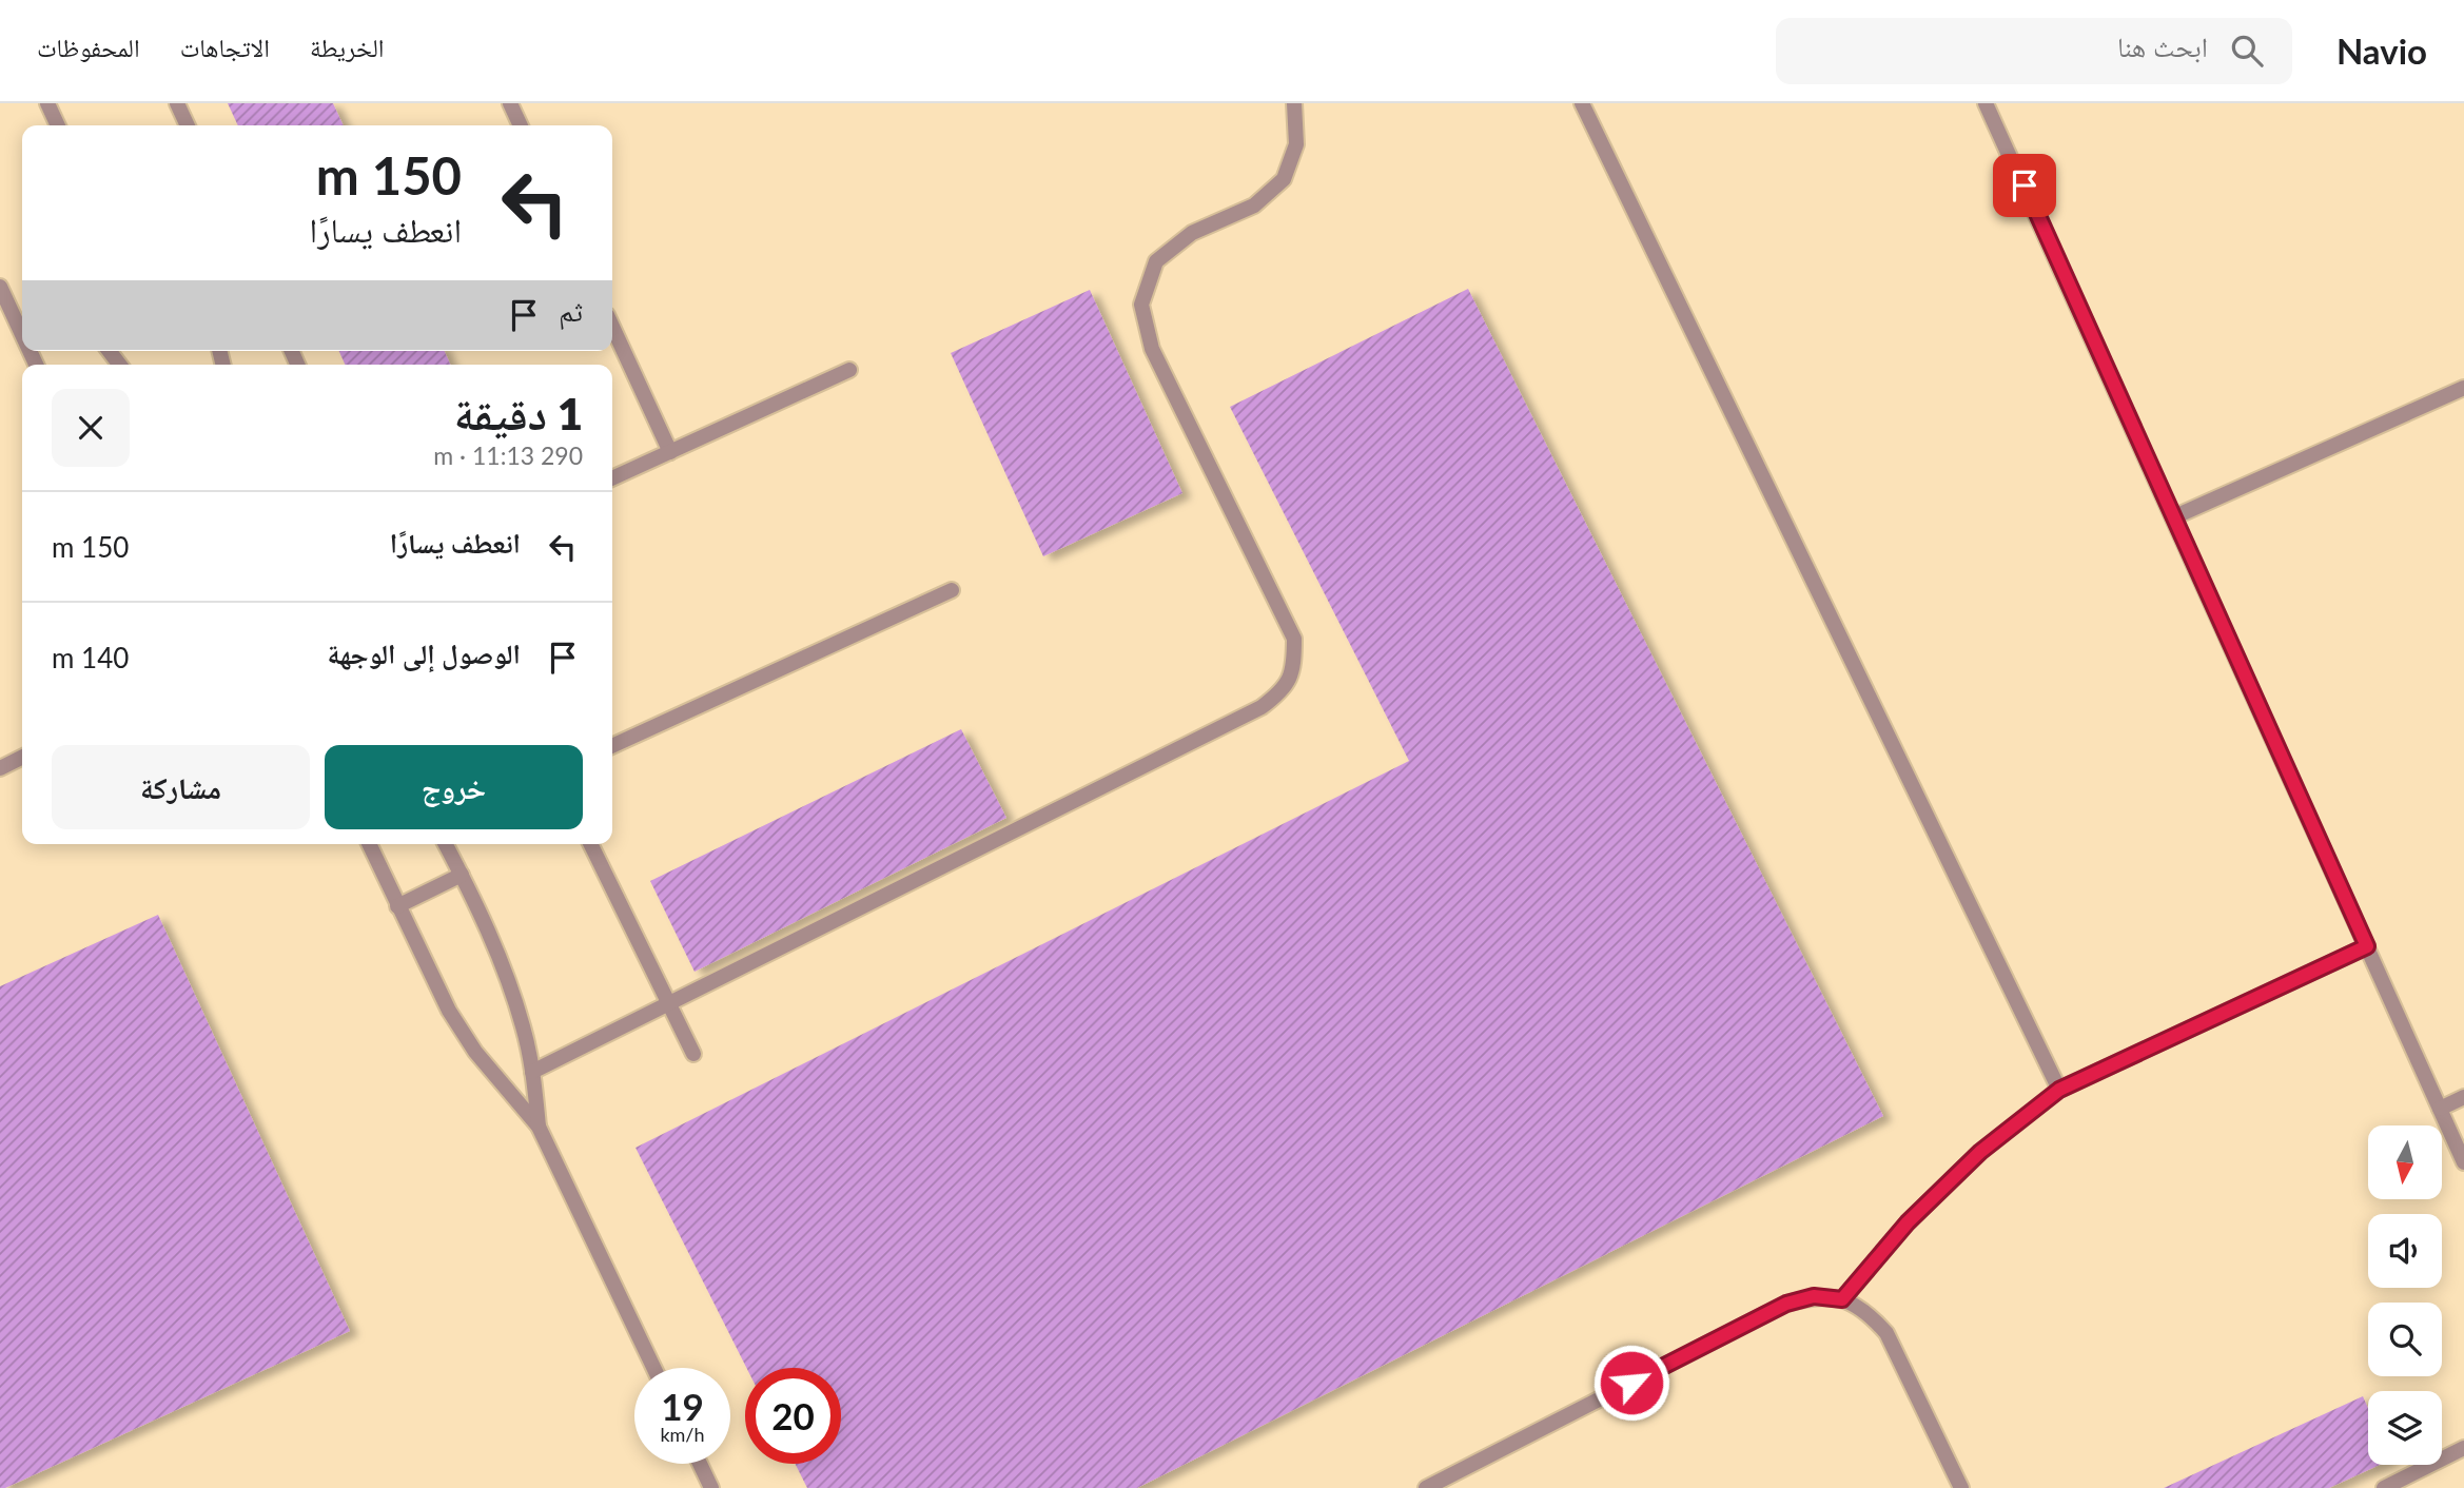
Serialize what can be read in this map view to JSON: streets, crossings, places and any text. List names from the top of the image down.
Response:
{
  "north": "bottom",
  "page": {
    "header": "Navio",
    "search": "ابحث هنا",
    "nav": ["الخريطة", "الاتجاهات", "المحفوظات"],
    "turn": ["150 m", "انعطف يسارًا"],
    "then": "ثم",
    "heading": ["1 دقيقة", "290 m · 11:13"],
    "list": [
      {
        "name": "انعطف يسارًا",
        "value": "150 m"
      },
      {
        "name": "الوصول إلى الوجهة",
        "value": "140 m"
      }
    ],
    "buttons": ["خروج", "مشاركة"],
    "speed": "19 km/h",
    "limit": "20"
  }
}
